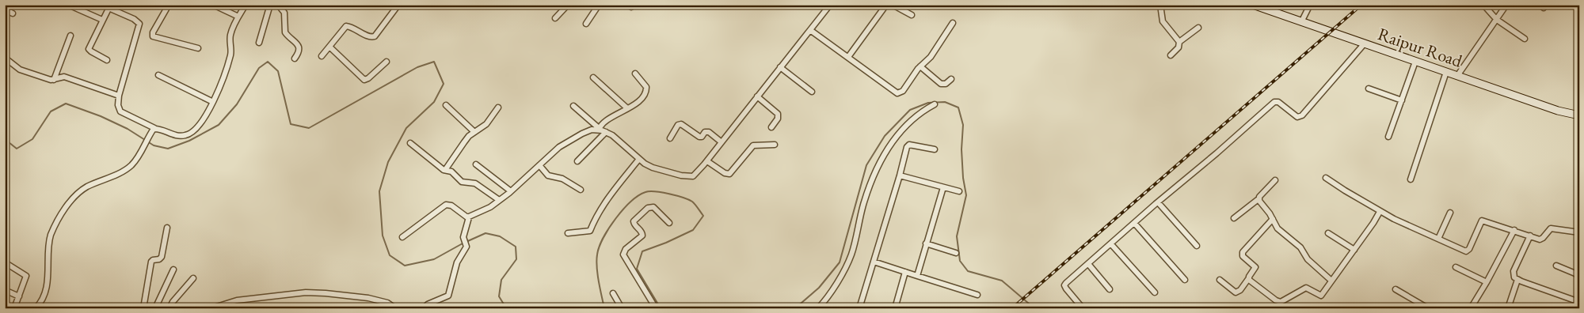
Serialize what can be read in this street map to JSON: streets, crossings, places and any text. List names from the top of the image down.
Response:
{
  "streets": {
    "main road": ["Raipur Road"]
  }
}
